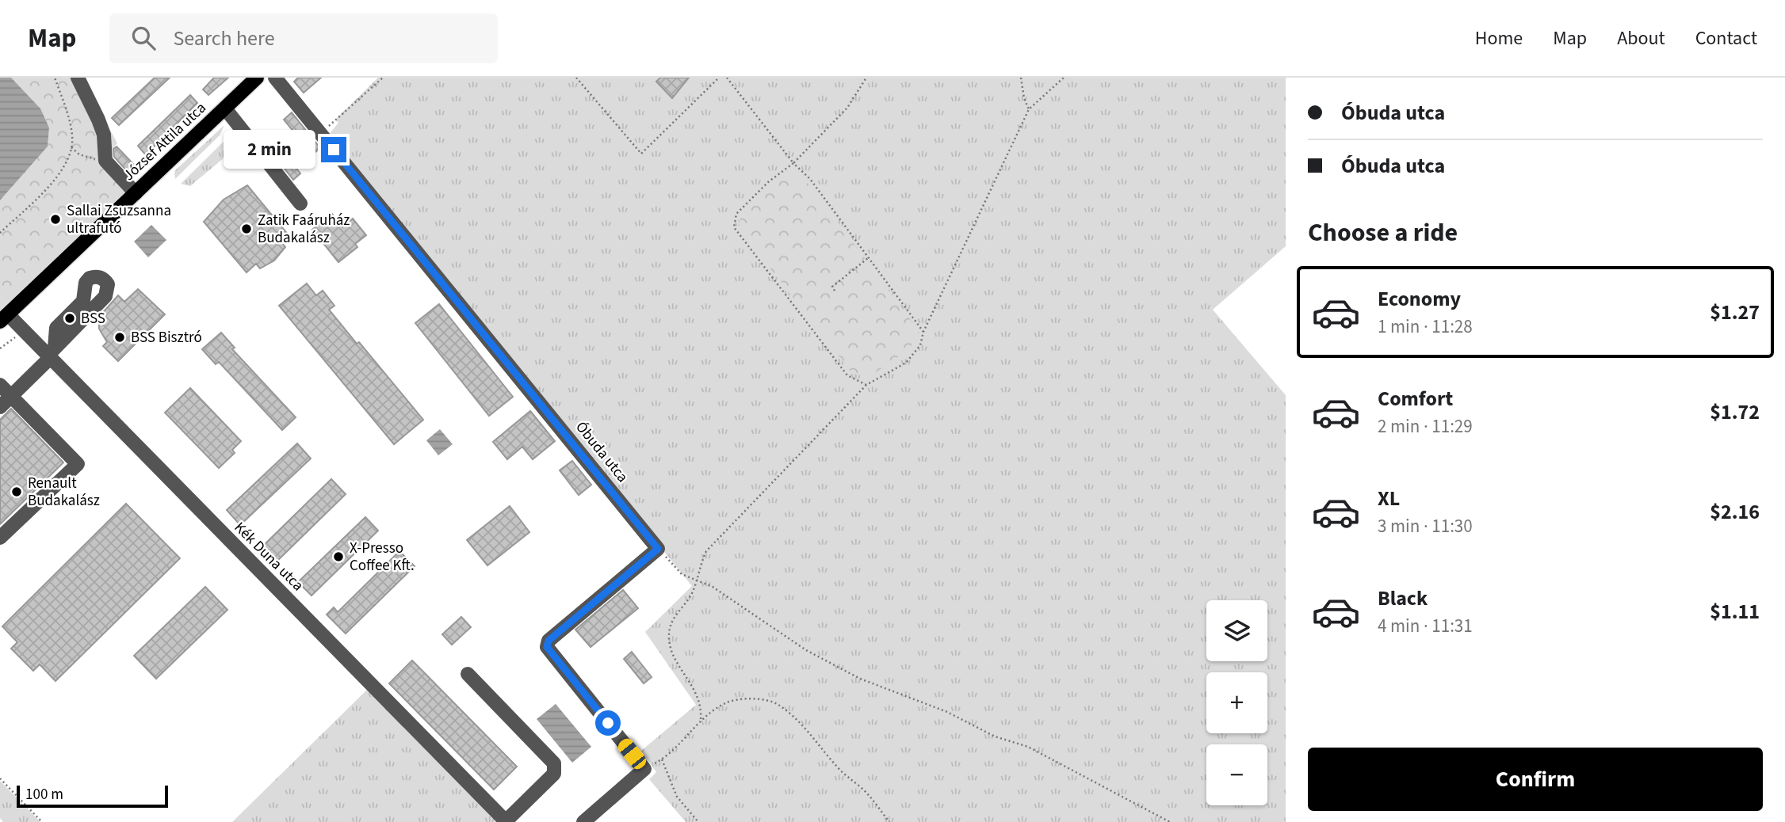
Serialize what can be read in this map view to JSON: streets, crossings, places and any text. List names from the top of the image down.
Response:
{
  "streets": {
    "main road": ["József Attila utca"],
    "street": ["Óbuda utca", "Kék Duna utca"]
  },
  "crossings": [
    ["József Attila utca", "Kék Duna utca"]
  ],
  "places": [
    "Sallai Zsuzsanna ultrafutó",
    "Zatik Faáruház Budakalász",
    "BSS",
    "BSS Bisztró",
    "Renault Budakalász",
    "X-Presso Coffee Kft."
  ],
  "scale_bar": "100 m",
  "page": {
    "header": "Map",
    "search": "Search here",
    "nav": [
      "Home",
      "Map",
      "About",
      "Contact"
    ],
    "banner": ["Óbuda utca", "Óbuda utca"],
    "bubble": "2 min",
    "heading": "Choose a ride",
    "list": [
      {
        "name": "Economy",
        "note": "1 min · 11:28",
        "value": "$1.27"
      },
      {
        "name": "Comfort",
        "note": "2 min · 11:29",
        "value": "$1.72"
      },
      {
        "name": "XL",
        "note": "3 min · 11:30",
        "value": "$2.16"
      },
      {
        "name": "Black",
        "note": "4 min · 11:31",
        "value": "$1.11"
      }
    ],
    "map_buttons": ["+", "−"],
    "buttons": "Confirm",
    "scale": "100 m"
  }
}
